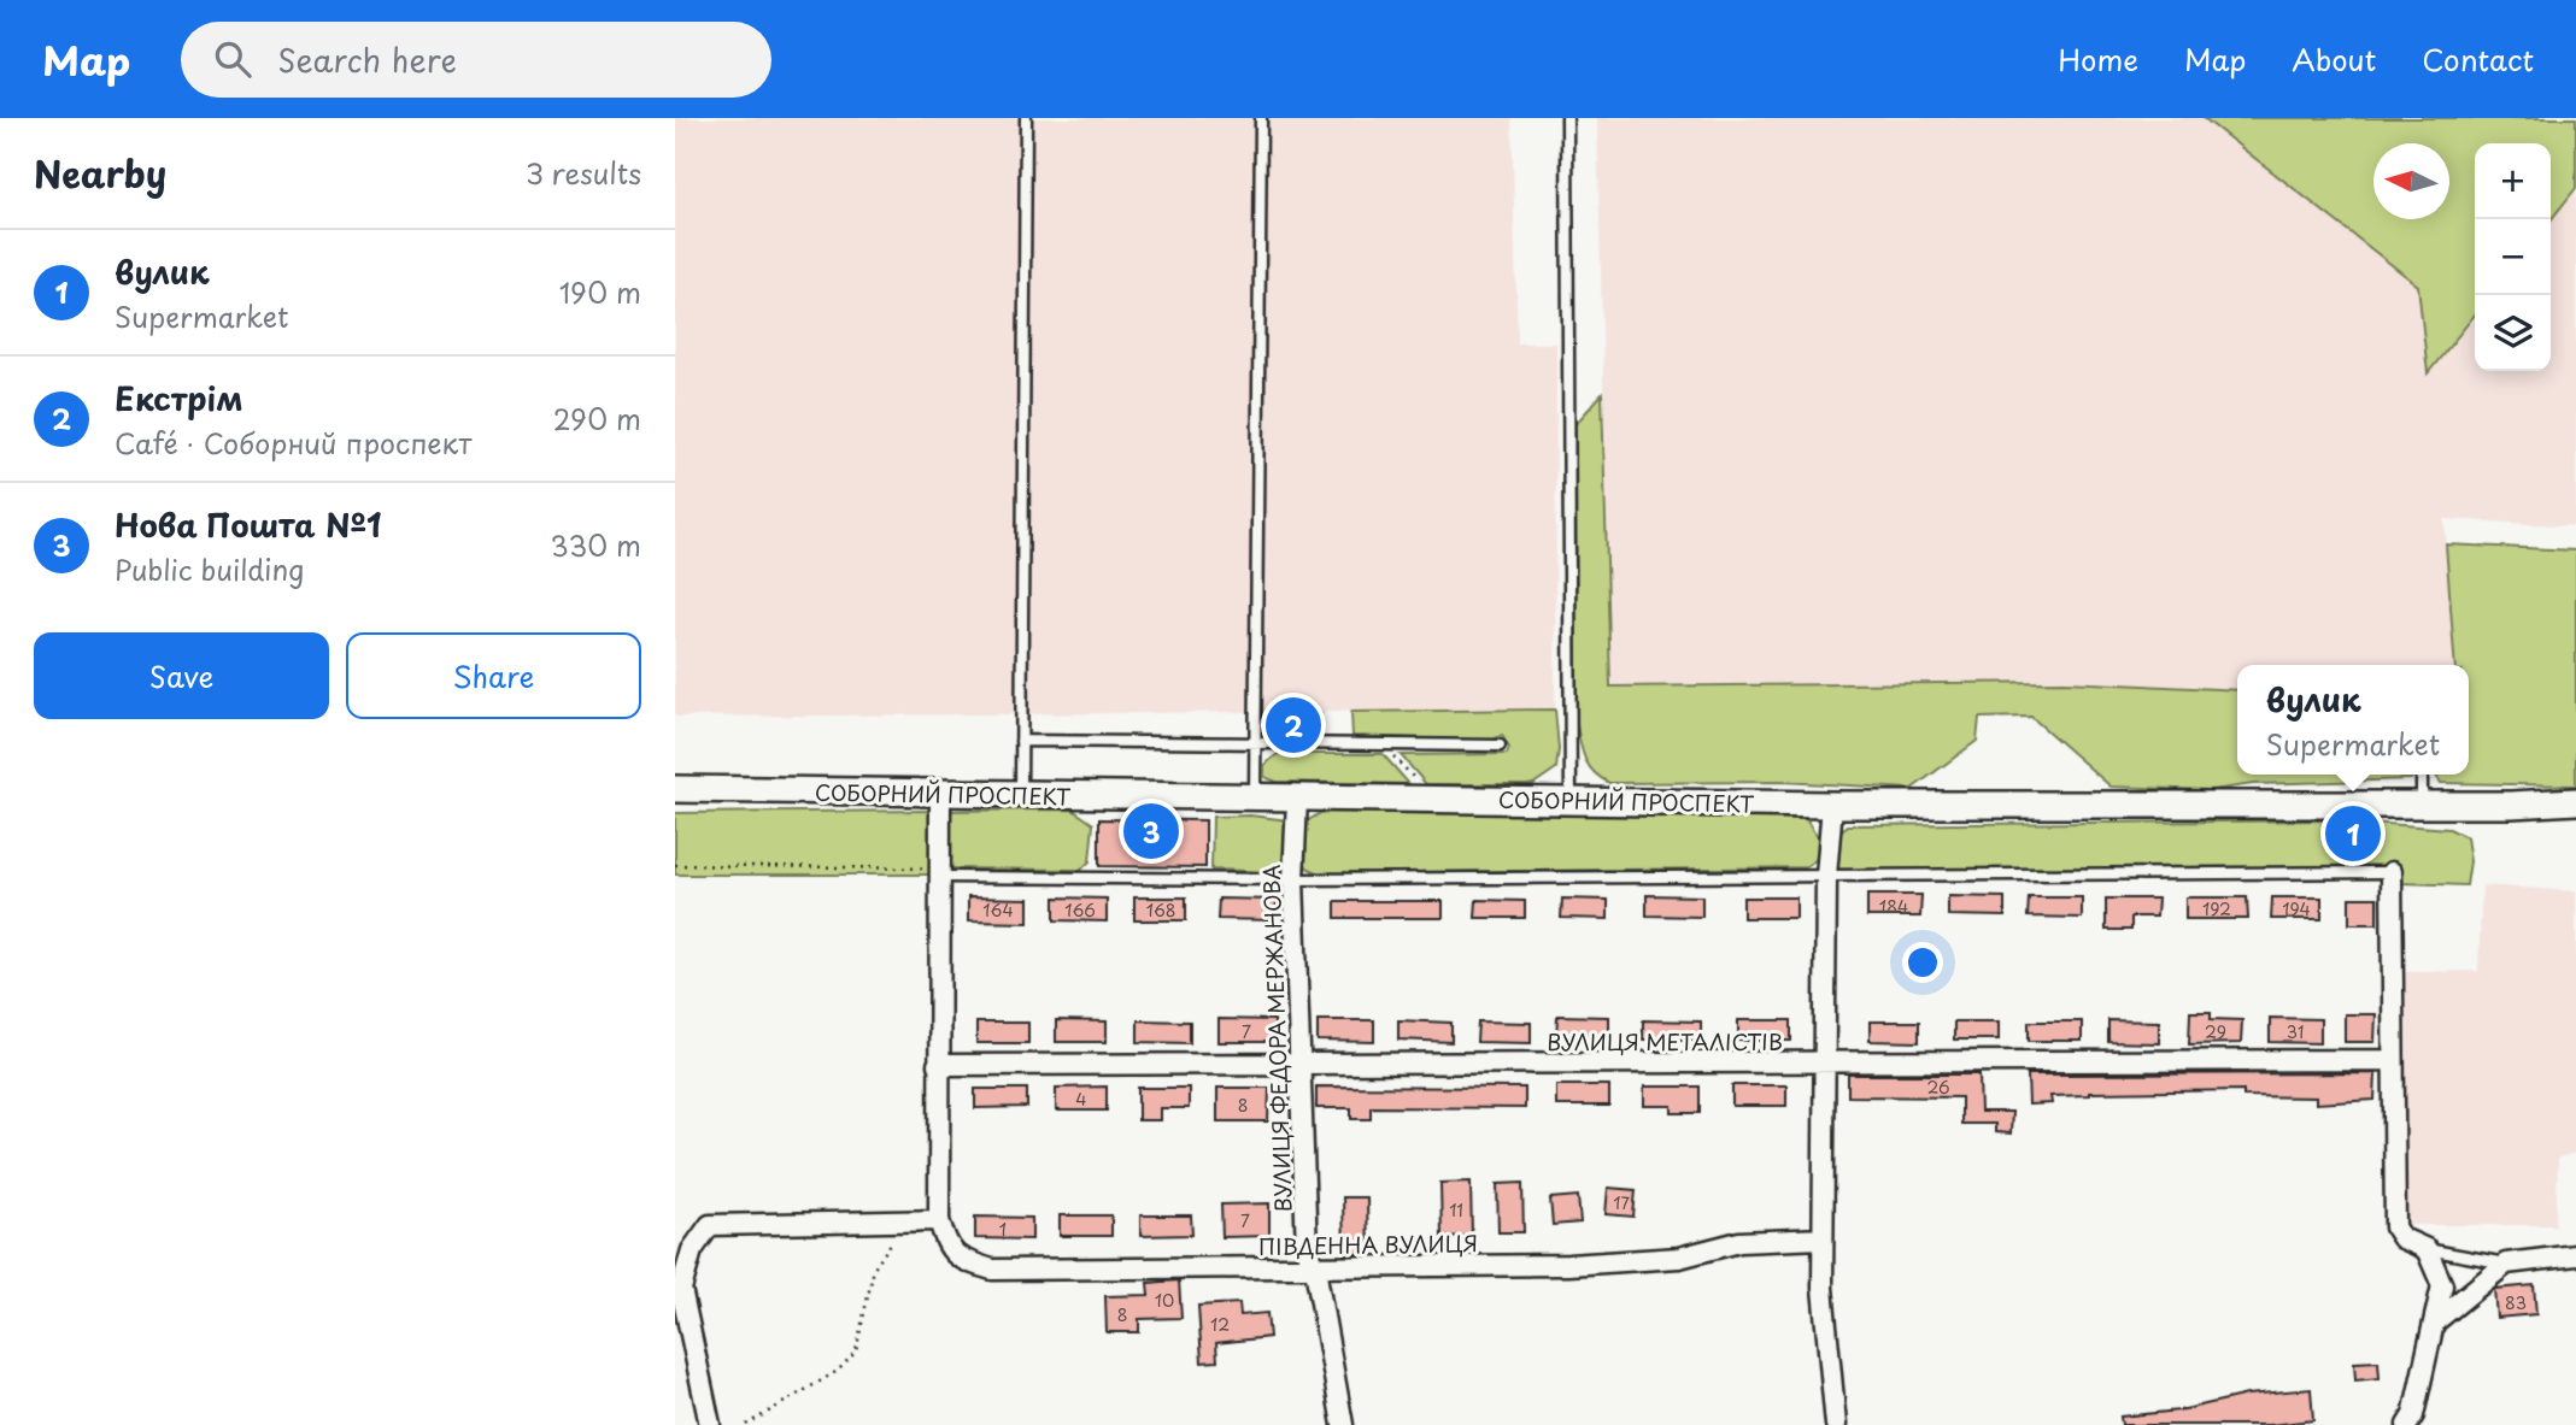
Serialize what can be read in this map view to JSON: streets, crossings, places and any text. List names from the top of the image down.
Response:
{
  "streets": {
    "main road": ["СОБОРНИЙ ПРОСПЕКТ"],
    "street": ["ВУЛИЦЯ ФЕДОРА МЕРЖАНОВА", "ВУЛИЦЯ МЕТАЛІСТІВ", "ПІВДЕННА ВУЛИЦЯ"]
  },
  "crossings": [
    ["СОБОРНИЙ ПРОСПЕКТ", "ВУЛИЦЯ ФЕДОРА МЕРЖАНОВА"],
    ["ВУЛИЦЯ ФЕДОРА МЕРЖАНОВА", "ВУЛИЦЯ МЕТАЛІСТІВ"],
    ["ВУЛИЦЯ ФЕДОРА МЕРЖАНОВА", "ПІВДЕННА ВУЛИЦЯ"]
  ],
  "house_numbers": [
    "184",
    "192",
    "194",
    "164",
    "166",
    "168",
    "7",
    "29",
    "31",
    "26",
    "4",
    "8",
    "17",
    "11",
    "7",
    "1",
    "10",
    "83",
    "8",
    "12"
  ],
  "north": "left",
  "page": {
    "header": "Map",
    "search": "Search here",
    "nav": [
      "Home",
      "Map",
      "About",
      "Contact"
    ],
    "heading": ["Nearby", "3 results"],
    "map_buttons": ["+", "−"],
    "list": [
      {
        "mark": "1",
        "name": "вулик",
        "note": "Supermarket",
        "value": "190 m"
      },
      {
        "mark": "2",
        "name": "Екстрім",
        "note": "Café · Соборний проспект",
        "value": "290 m"
      },
      {
        "mark": "3",
        "name": "Нова Пошта №1",
        "note": "Public building",
        "value": "330 m"
      }
    ],
    "buttons": ["Save", "Share"],
    "popup": ["вулик", "Supermarket"],
    "pins": ["2", "3", "1"]
  }
}
